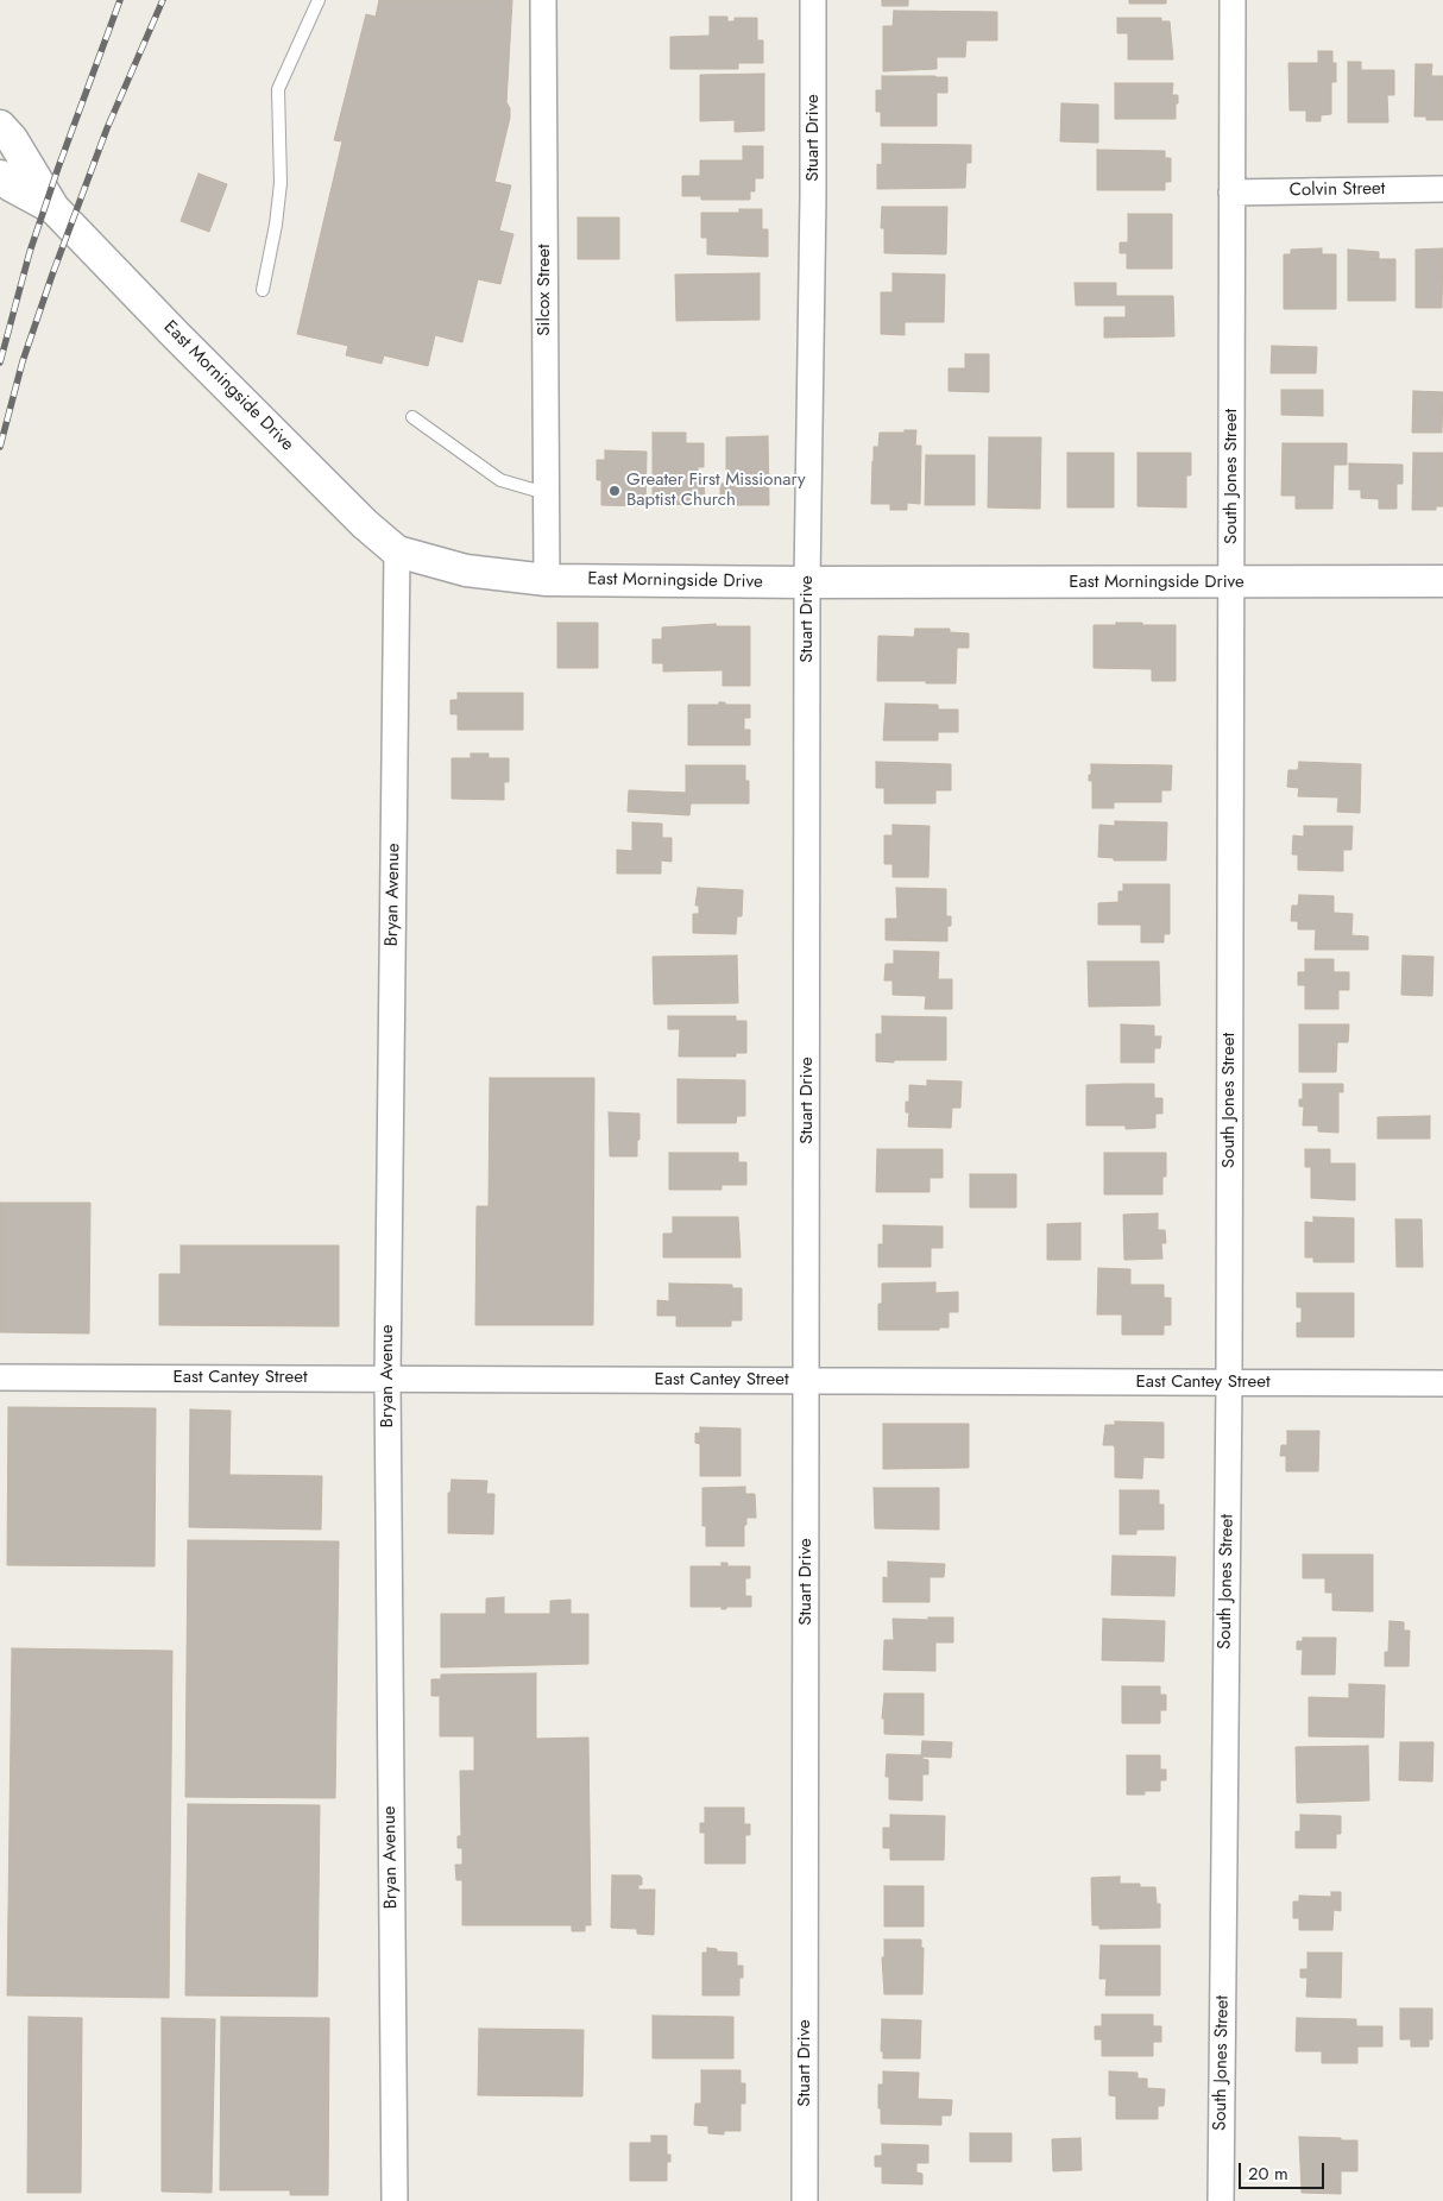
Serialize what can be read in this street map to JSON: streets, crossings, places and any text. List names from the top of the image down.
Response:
{
  "streets": {
    "street": [
      "Stuart Drive",
      "Colvin Street",
      "Silcox Street",
      "East Morningside Drive",
      "South Jones Street",
      "Bryan Avenue",
      "East Cantey Street"
    ]
  },
  "crossings": [
    ["Stuart Drive", "East Morningside Drive"],
    ["Stuart Drive", "East Cantey Street"],
    ["Colvin Street", "South Jones Street"],
    ["Silcox Street", "East Morningside Drive"],
    ["East Morningside Drive", "South Jones Street"],
    ["East Morningside Drive", "Bryan Avenue"],
    ["South Jones Street", "East Cantey Street"],
    ["Bryan Avenue", "East Cantey Street"]
  ],
  "places": ["Greater First Missionary Baptist Church"],
  "scale_bar": "20 m"
}
